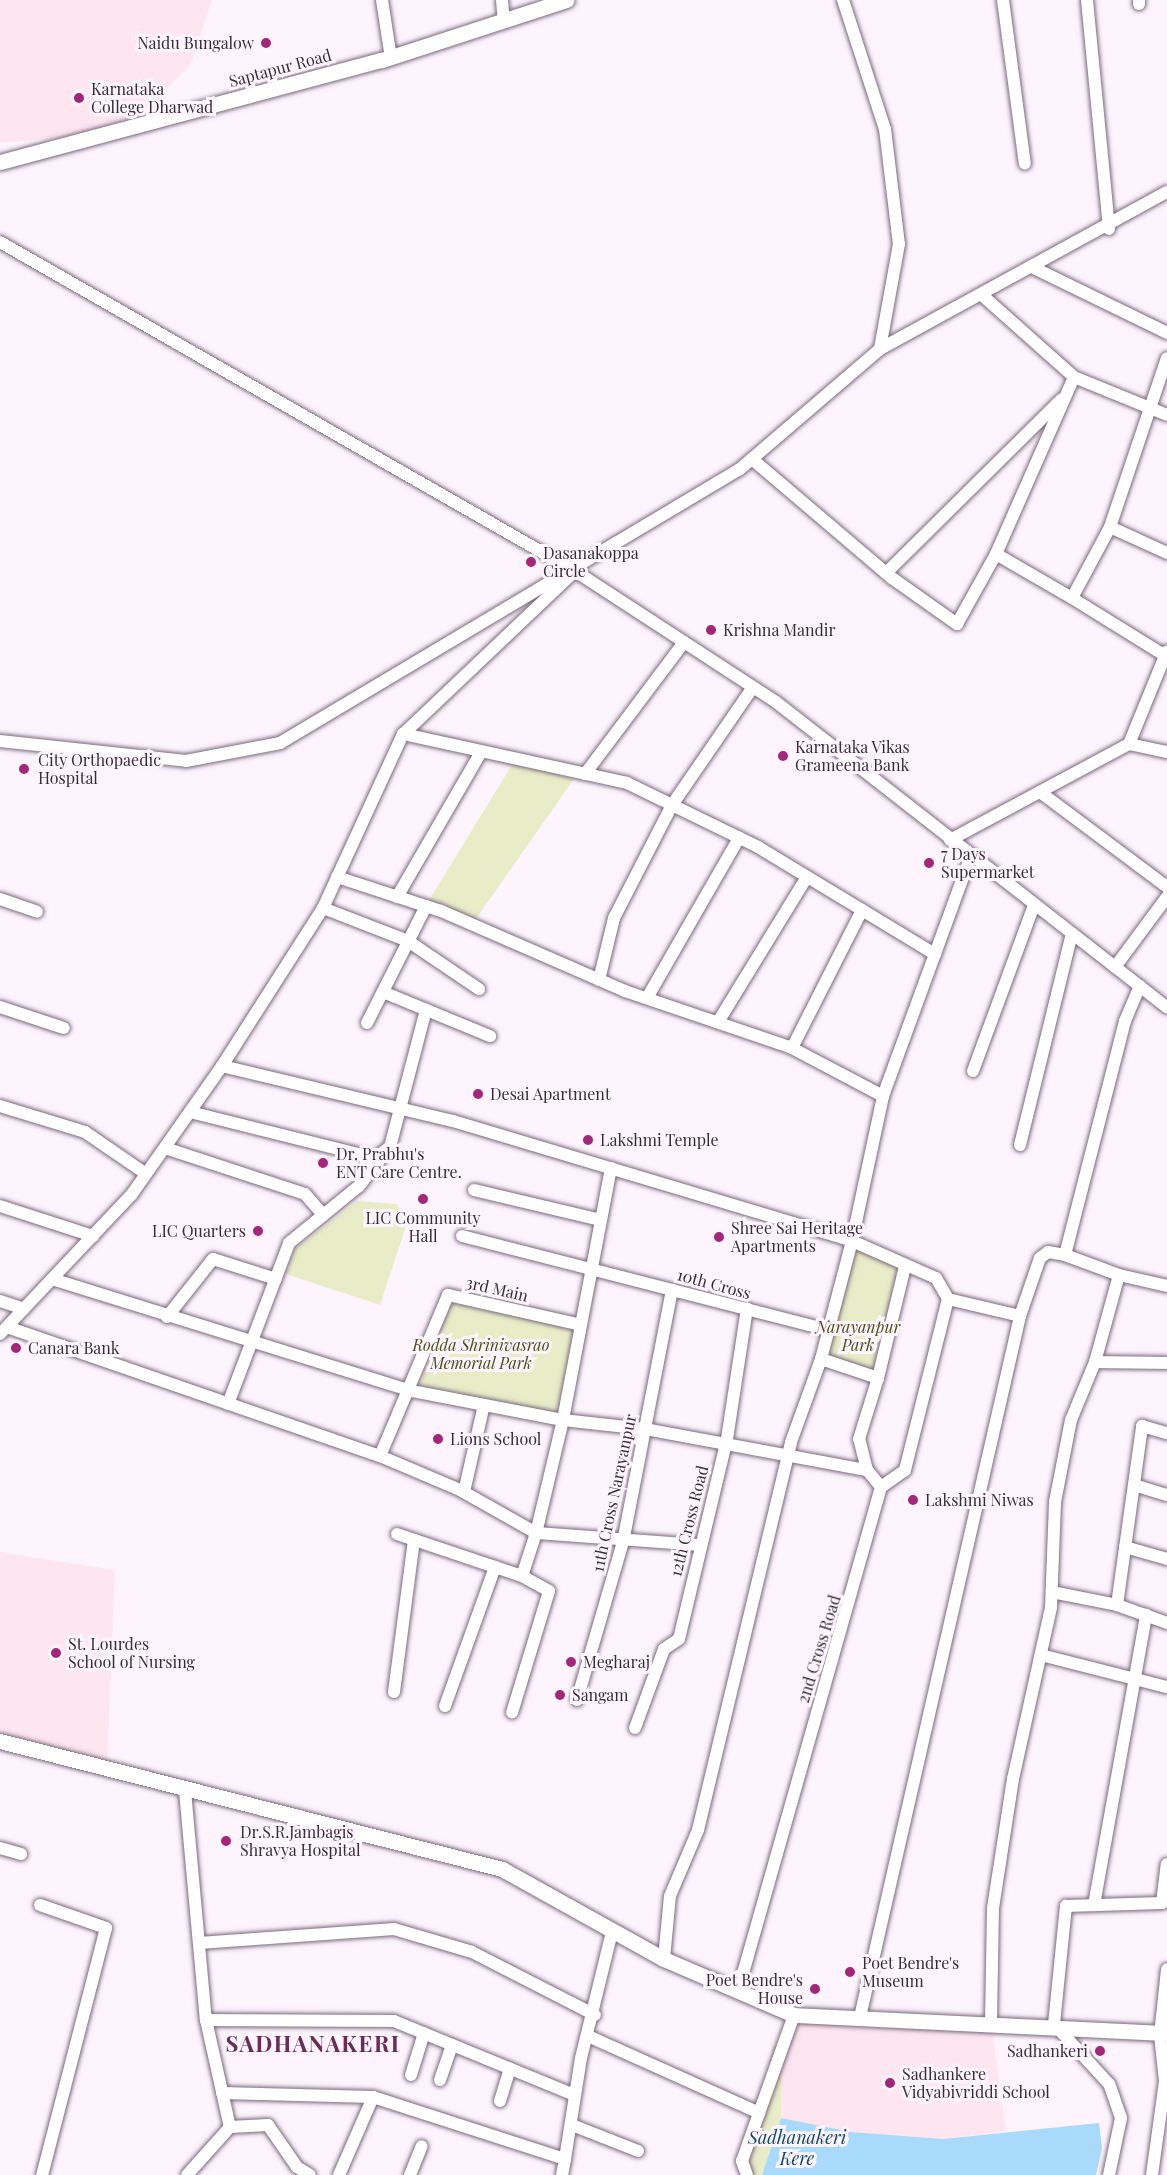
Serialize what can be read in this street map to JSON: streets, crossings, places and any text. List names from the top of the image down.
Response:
{
  "streets": {
    "main road": ["Saptapur Road"],
    "street": [
      "10th Cross",
      "3rd Main",
      "11th Cross Narayanpur",
      "12th Cross Road",
      "2nd Cross Road"
    ]
  },
  "crossings": [
    ["10th Cross", "11th Cross Narayanpur"],
    ["10th Cross", "12th Cross Road"]
  ],
  "districts": ["SADHANAKERI"],
  "water": ["Sadhanakeri Kere"],
  "parks": ["Narayanpur Park", "Rodda Shrinivasrao Memorial Park"],
  "places": [
    "Naidu Bungalow",
    "Karnataka College Dharwad",
    "Dasanakoppa Circle",
    "Krishna Mandir",
    "Karnataka Vikas Grameena Bank",
    "City Orthopaedic Hospital",
    "7 Days Supermarket",
    "Desai Apartment",
    "Lakshmi Temple",
    "Dr. Prabhu's ENT Care Centre.",
    "LIC Community Hall",
    "LIC Quarters",
    "Shree Sai Heritage Apartments",
    "Canara Bank",
    "Lions School",
    "Lakshmi Niwas",
    "St. Lourdes School of Nursing",
    "Megharaj",
    "Sangam",
    "Dr.S.R.Jambagis Shravya Hospital",
    "Poet Bendre's Museum",
    "Poet Bendre's House",
    "Sadhankeri",
    "Sadhankere Vidyabivriddi School"
  ]
}
